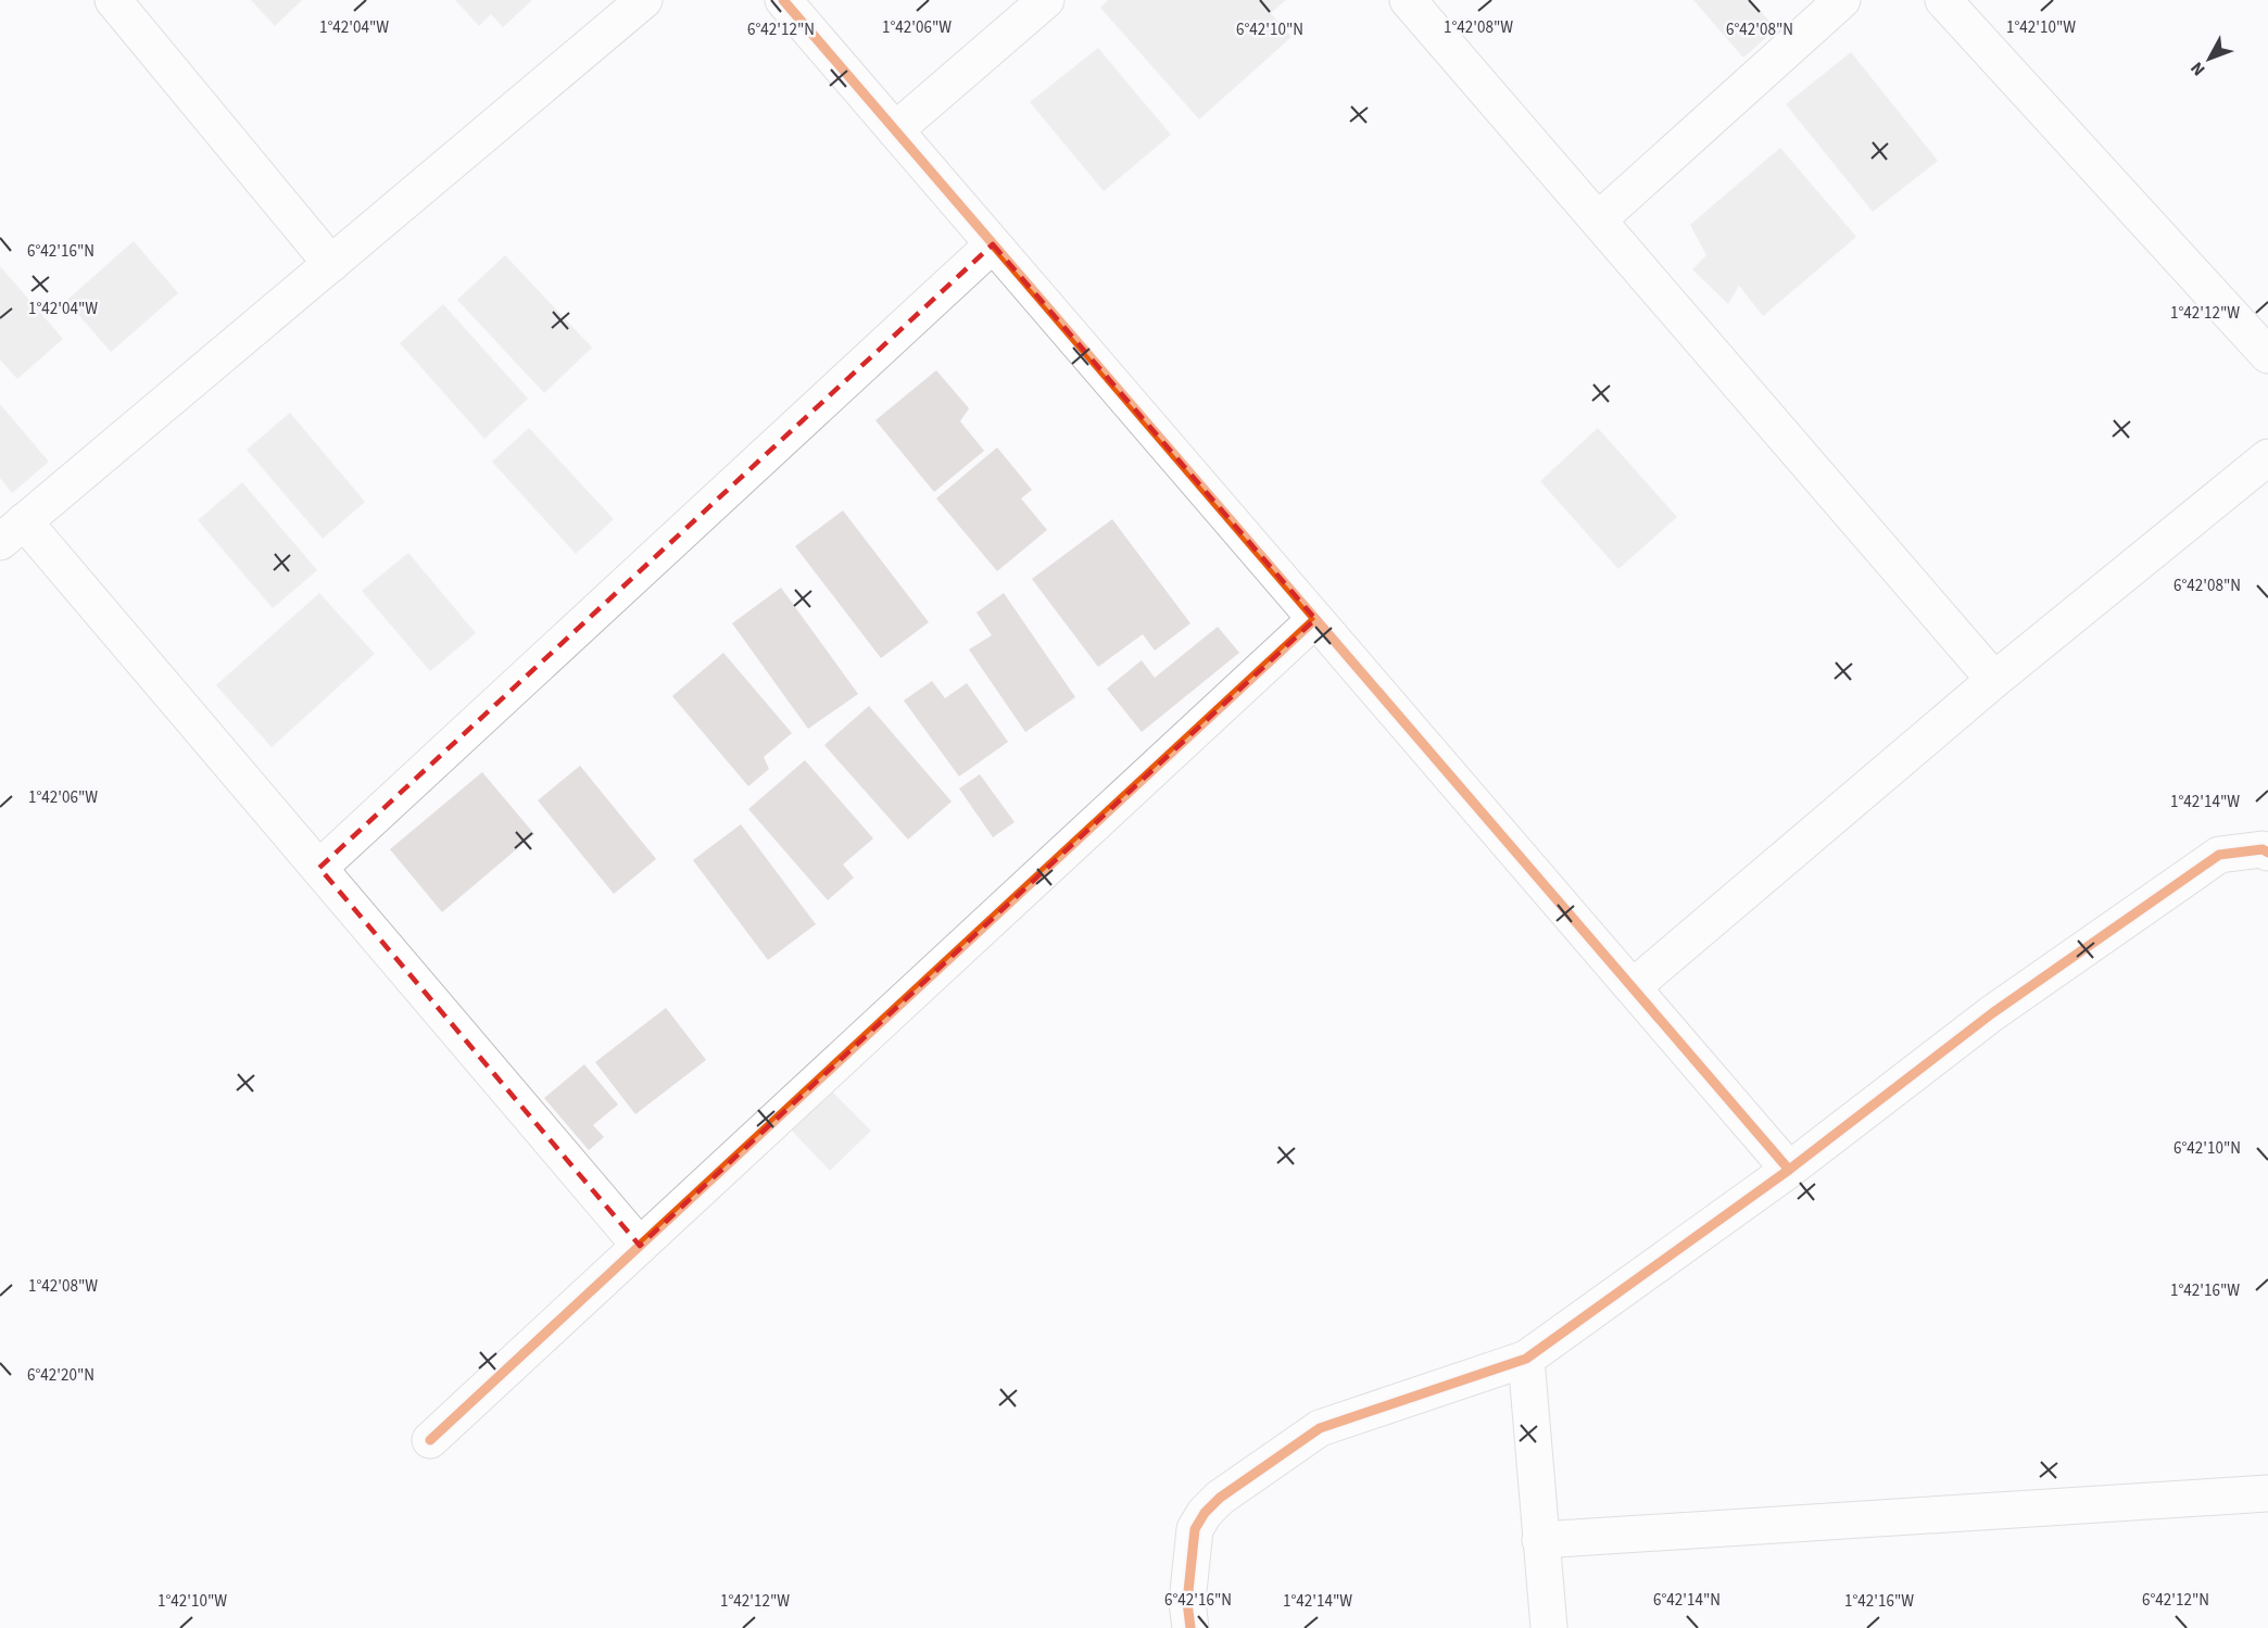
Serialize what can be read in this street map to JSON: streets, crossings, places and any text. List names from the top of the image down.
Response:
{
  "north": "bottom left",
  "coordinates": [
    "1°42'04\"W",
    "1°42'06\"W",
    "1°42'08\"W",
    "1°42'10\"W",
    "6°42'12\"N",
    "6°42'10\"N",
    "6°42'08\"N",
    "6°42'16\"N",
    "1°42'12\"W",
    "1°42'14\"W",
    "1°42'16\"W",
    "6°42'20\"N",
    "6°42'14\"N"
  ]
}
